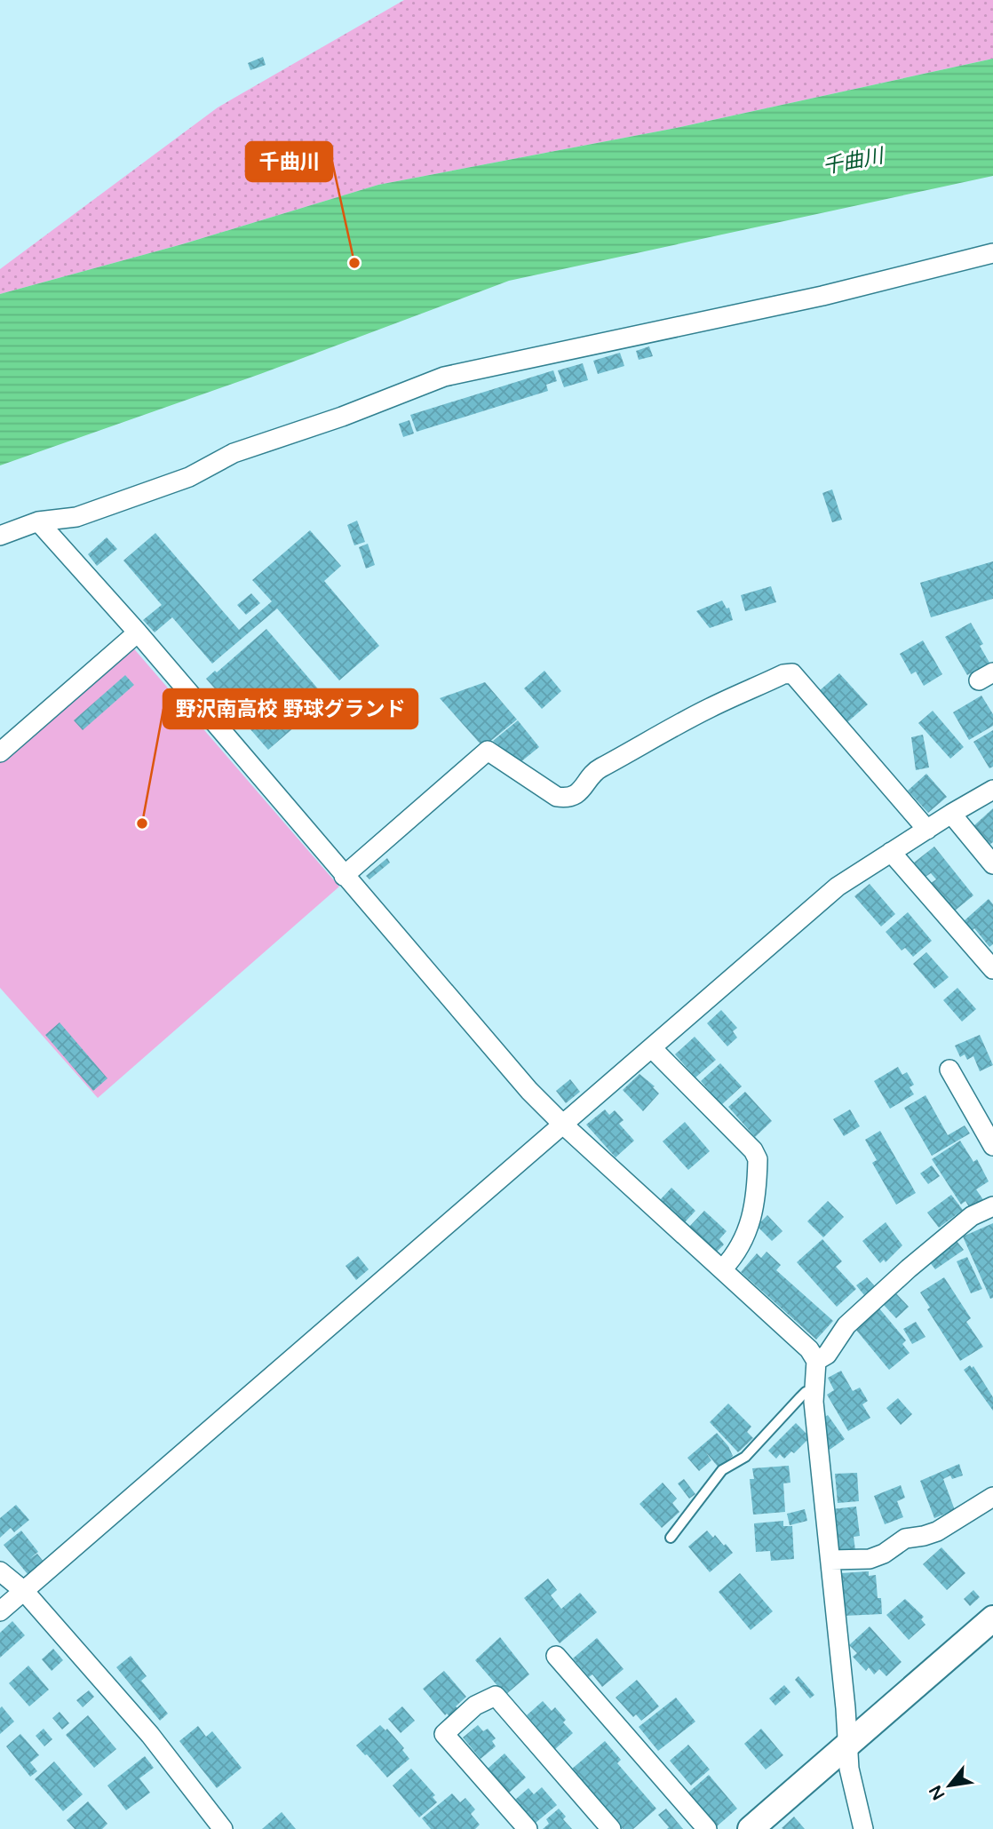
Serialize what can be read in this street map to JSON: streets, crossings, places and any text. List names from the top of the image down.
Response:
{
  "water": ["千曲川"],
  "places": ["千曲川", "野沢南高校 野球グランド"],
  "north": "bottom left"
}
